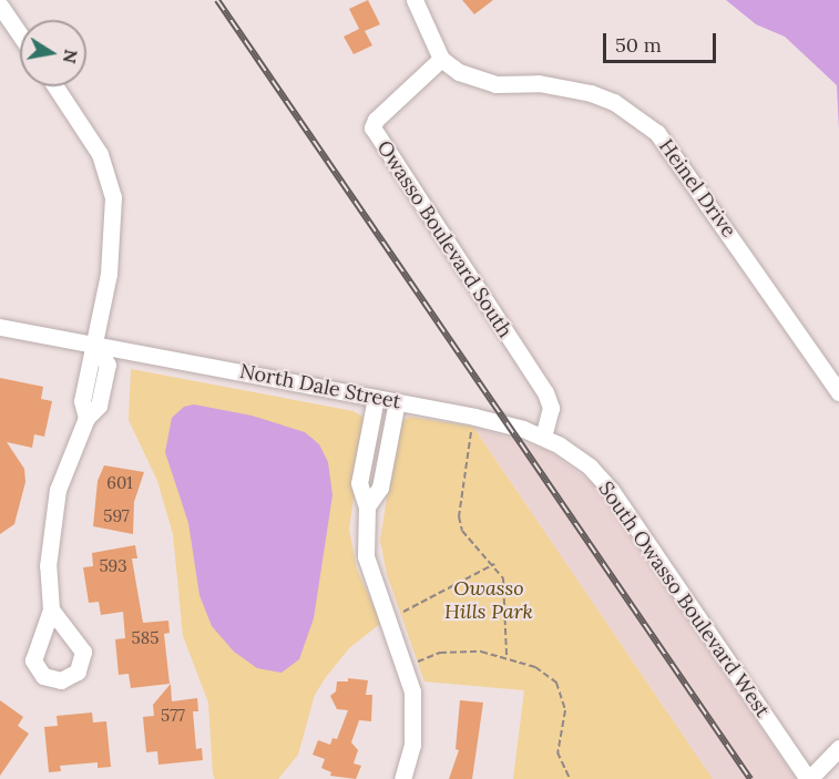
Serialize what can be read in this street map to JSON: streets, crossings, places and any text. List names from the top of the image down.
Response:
{
  "streets": {
    "street": [
      "Heinel Drive",
      "Owasso Boulevard South",
      "North Dale Street",
      "South Owasso Boulevard West"
    ]
  },
  "crossings": [
    ["Heinel Drive", "Owasso Boulevard South"],
    ["Owasso Boulevard South", "North Dale Street"],
    ["Owasso Boulevard South", "South Owasso Boulevard West"],
    ["North Dale Street", "South Owasso Boulevard West"]
  ],
  "parks": ["Owasso Hills Park"],
  "house_numbers": [
    "601",
    "597",
    "593",
    "585",
    "577"
  ],
  "scale_bar": "50 m",
  "north": "right"
}
